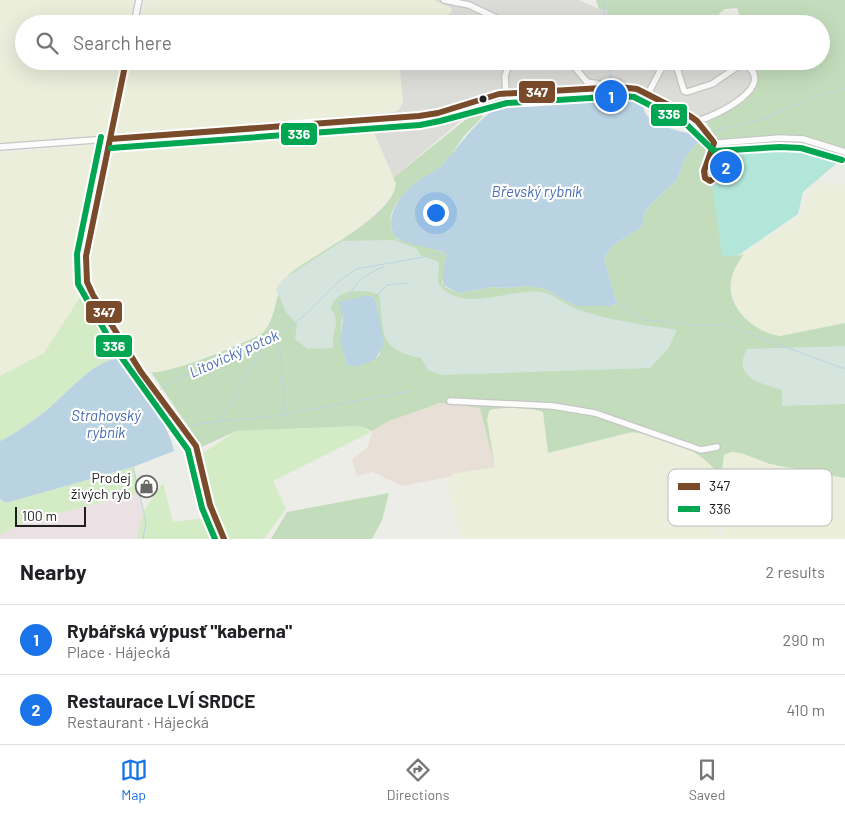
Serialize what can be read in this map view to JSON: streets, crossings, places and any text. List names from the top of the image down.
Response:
{
  "water": ["Břevský rybník", "Litovický potok", "Strahovský rybník"],
  "places": {
    "shop": ["Prodej živých ryb"]
  },
  "lines": ["transit line 347", "transit line 336"],
  "legend": ["347", "336"],
  "scale_bar": "100 m",
  "page": {
    "search": "Search here",
    "pins": ["1", "2"],
    "scale": "100 m",
    "heading": ["Nearby", "2 results"],
    "list": [
      {
        "mark": "1",
        "name": "Rybářská výpusť \"kaberna\"",
        "note": "Place · Hájecká",
        "value": "290 m"
      },
      {
        "mark": "2",
        "name": "Restaurace LVÍ SRDCE",
        "note": "Restaurant · Hájecká",
        "value": "410 m"
      }
    ],
    "nav": ["Map", "Directions", "Saved"]
  }
}
